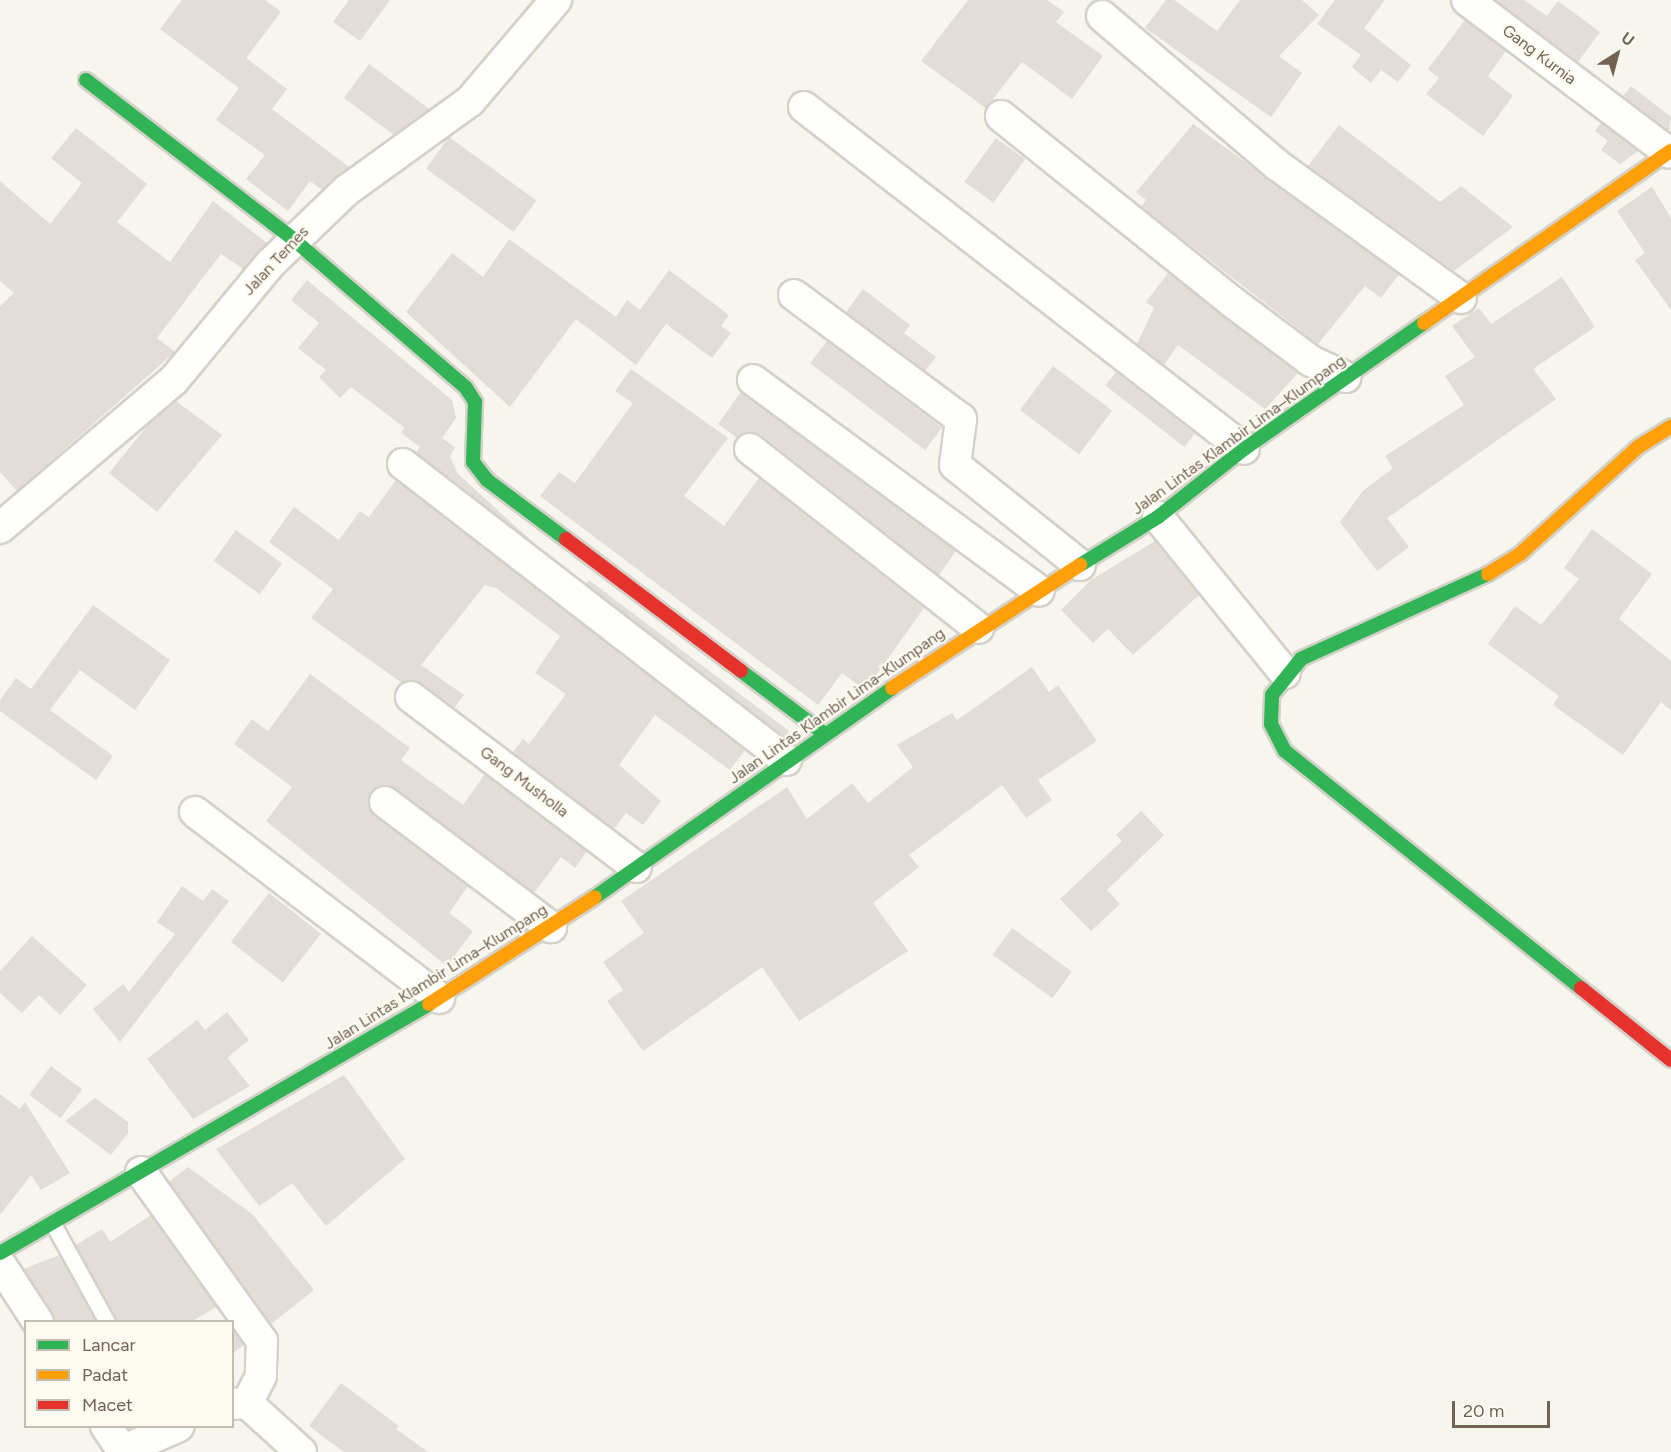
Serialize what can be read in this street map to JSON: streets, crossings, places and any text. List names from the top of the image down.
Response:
{
  "streets": {
    "street": [
      "Gang Kurnia",
      "Jalan Temes",
      "Jalan Lintas Klambir Lima–Klumpang",
      "Gang Musholla"
    ]
  },
  "crossings": [
    ["Gang Kurnia", "Jalan Lintas Klambir Lima–Klumpang"],
    ["Jalan Lintas Klambir Lima–Klumpang", "Gang Musholla"]
  ],
  "legend": ["Lancar", "Padat", "Macet"],
  "scale_bar": "20 m",
  "north": "top right"
}
